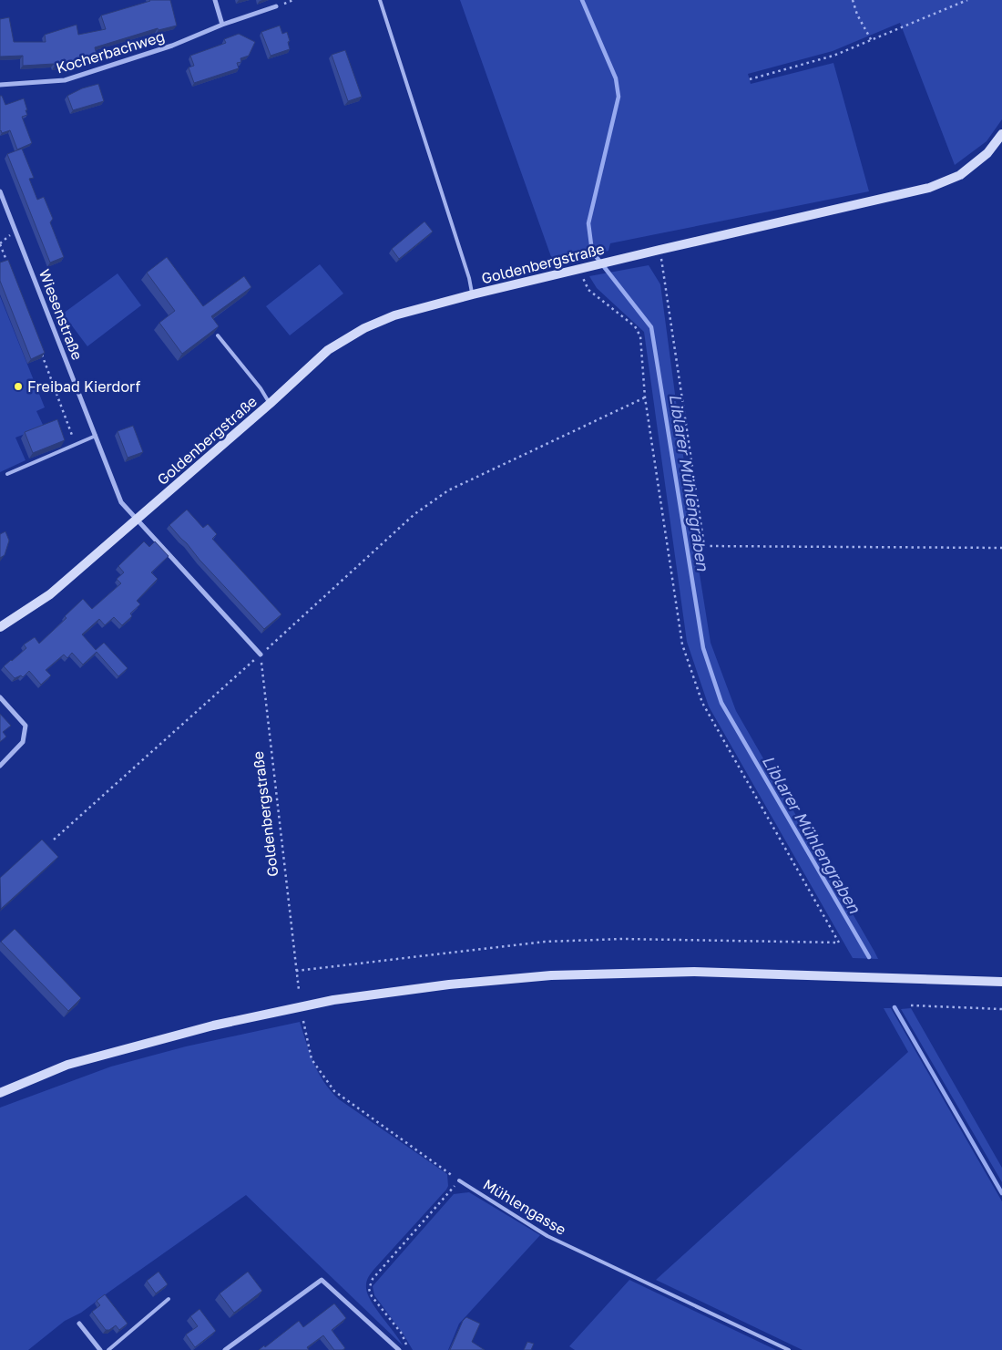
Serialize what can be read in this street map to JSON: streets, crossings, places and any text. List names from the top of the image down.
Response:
{
  "streets": {
    "street": ["Kocherbachweg", "Goldenbergstraße", "Wiesenstraße"],
    "lane": ["Mühlengasse"]
  },
  "crossings": [
    ["Goldenbergstraße", "Wiesenstraße"]
  ],
  "water": ["Liblarer Mühlengraben"],
  "places": ["Freibad Kierdorf"]
}
